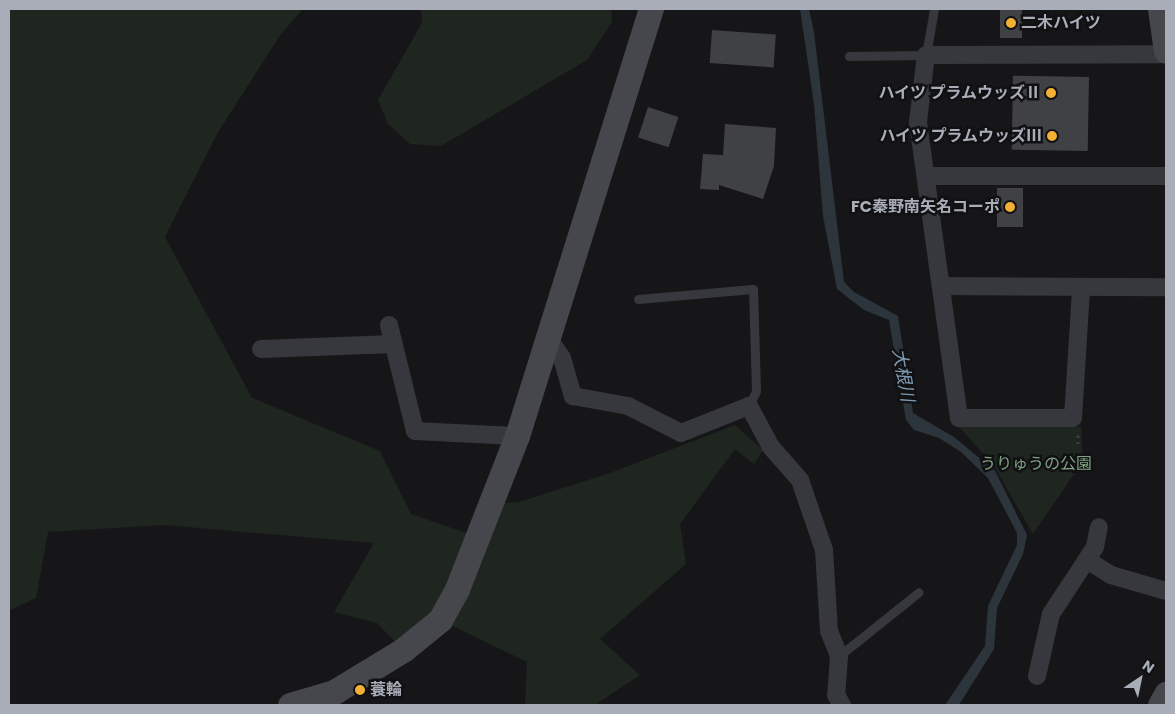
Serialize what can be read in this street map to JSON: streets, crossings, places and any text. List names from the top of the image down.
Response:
{
  "water": ["大根川"],
  "parks": ["うりゅうの公園"],
  "places": [
    "二木ハイツ",
    "ハイツ プラムウッズⅡ",
    "ハイツ プラムウッズⅢ",
    "FC秦野南矢名コーポ",
    "蓑輪"
  ],
  "north": "top right"
}
